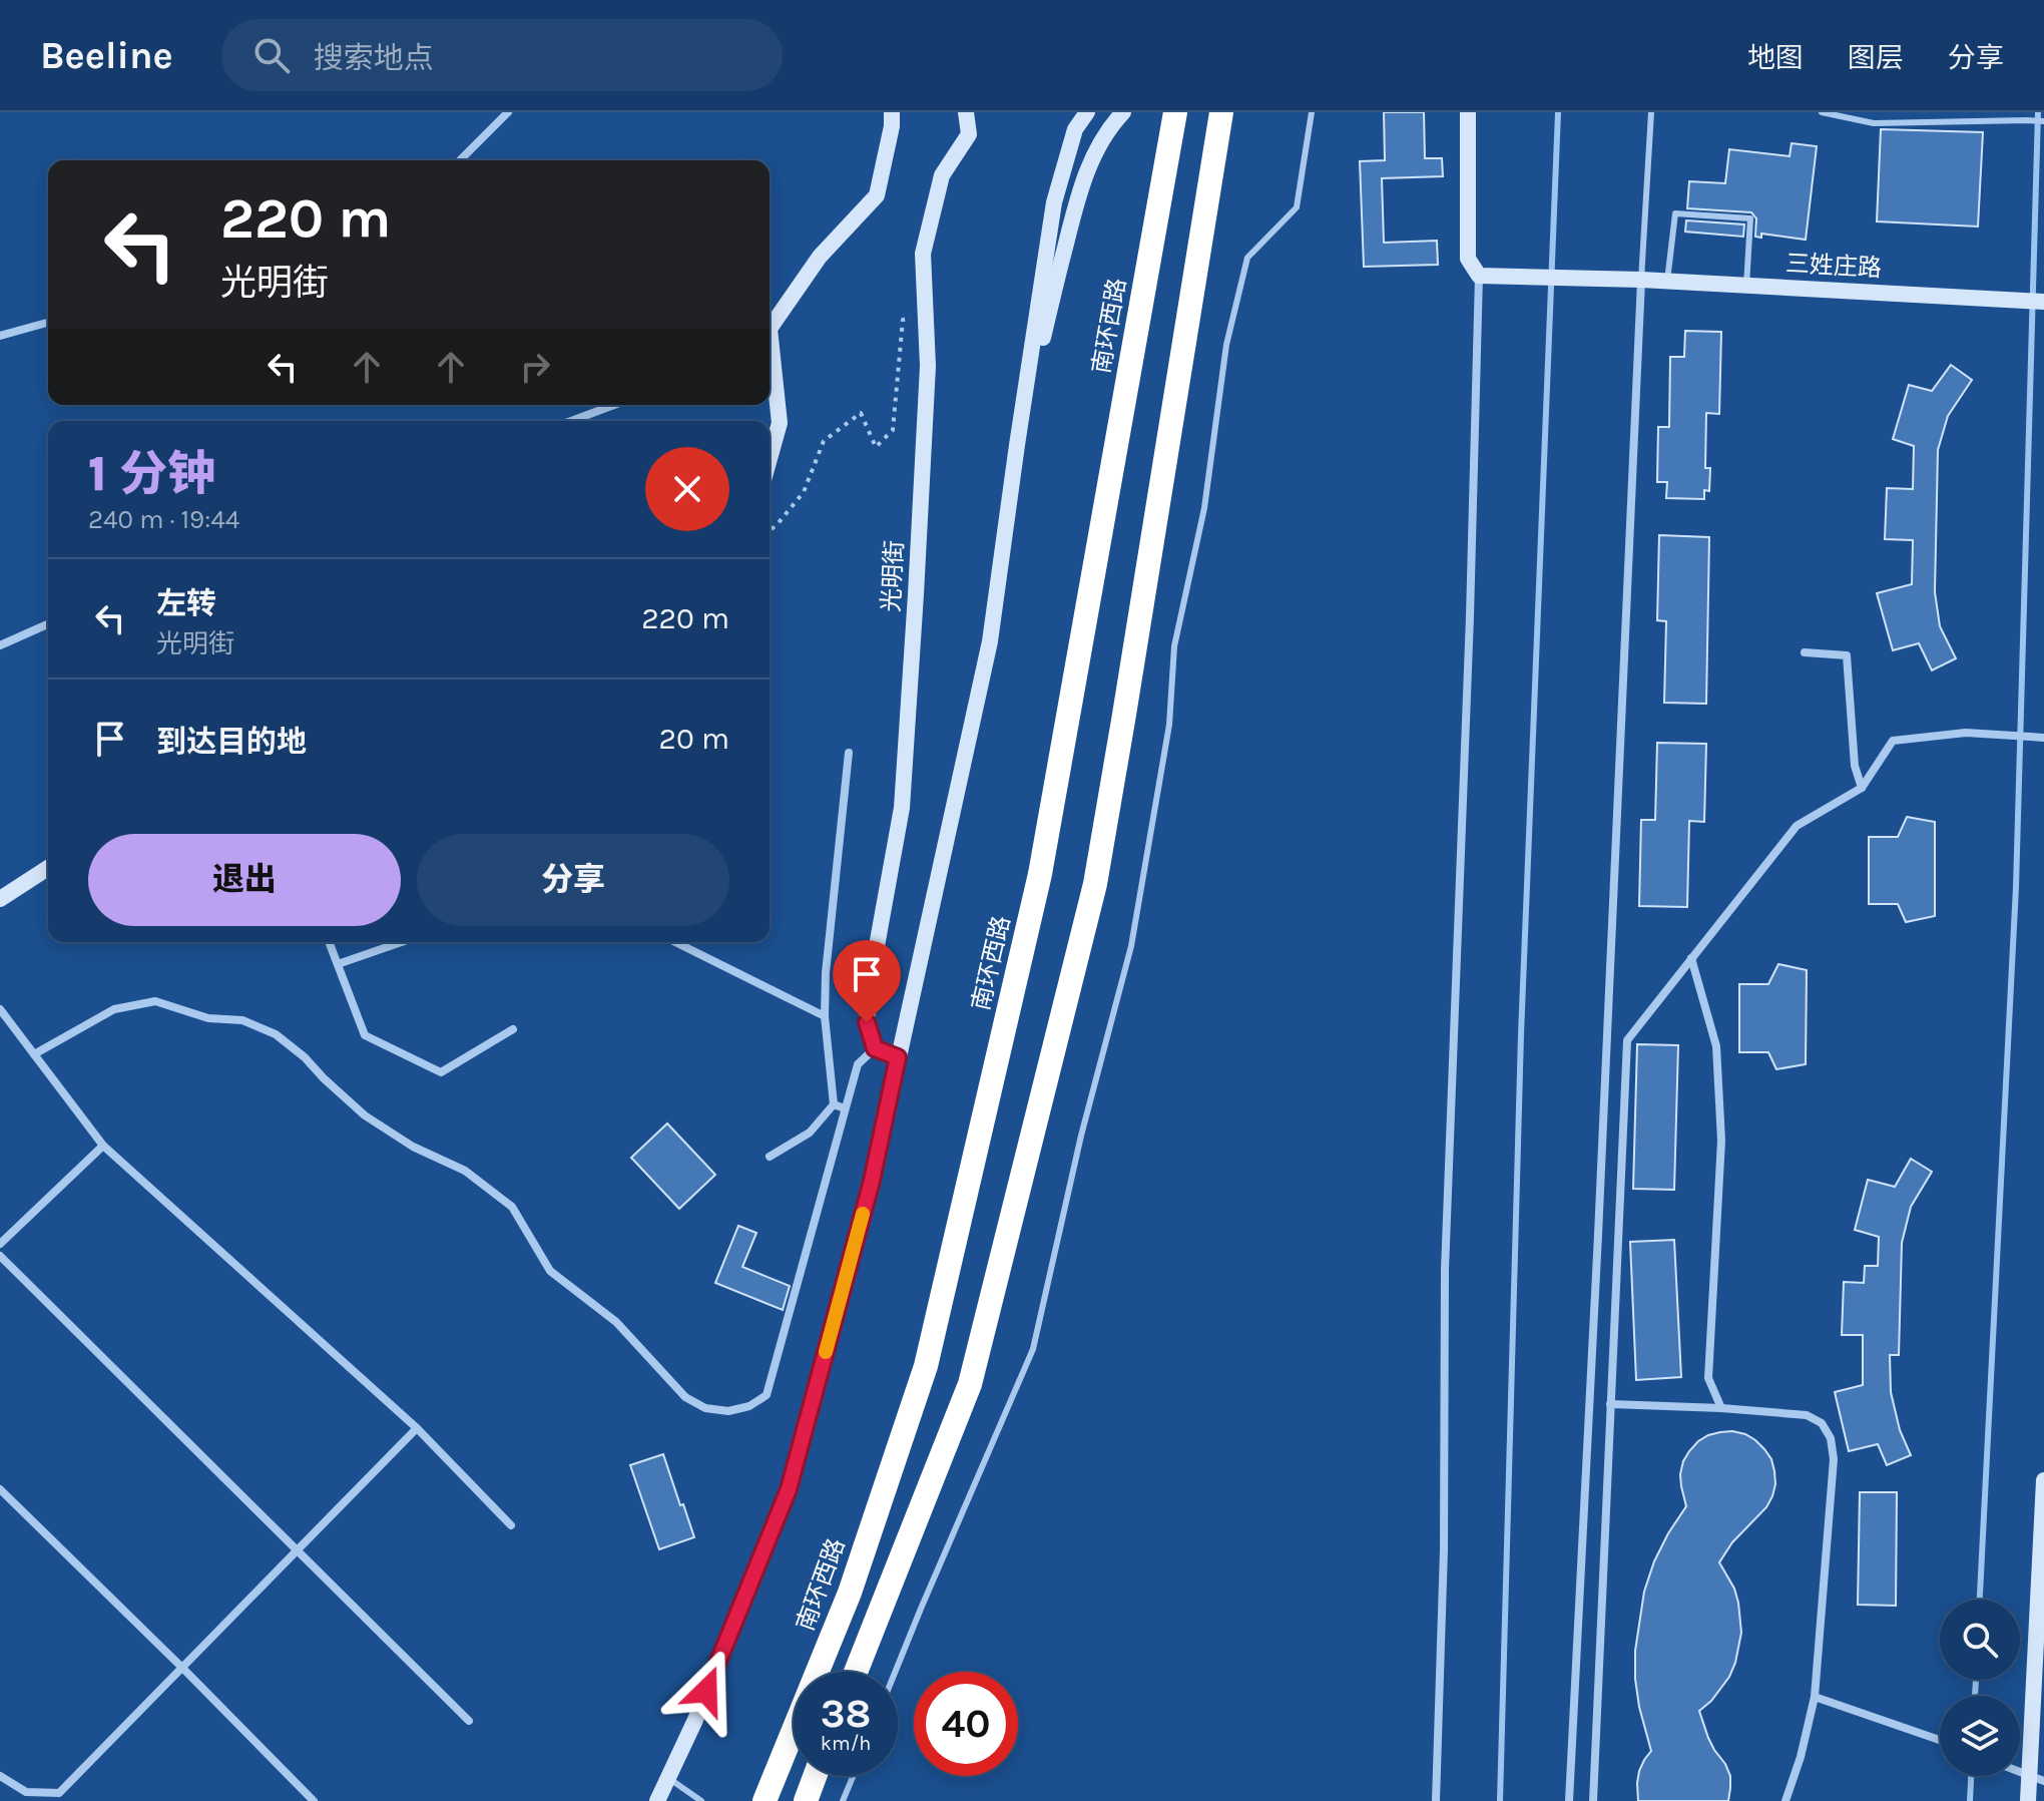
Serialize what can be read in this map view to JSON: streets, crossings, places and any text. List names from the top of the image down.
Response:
{
  "streets": {
    "highway": ["南环西路"],
    "street": ["三姓庄路", "光明街"]
  },
  "page": {
    "header": "Beeline",
    "search": "搜索地点",
    "nav": ["地图", "图层", "分享"],
    "turn": ["220 m", "光明街"],
    "heading": ["1 分钟", "240 m · 19:44"],
    "list": [
      {
        "name": "左转",
        "note": "光明街",
        "value": "220 m"
      },
      {
        "name": "到达目的地",
        "value": "20 m"
      }
    ],
    "buttons": ["退出", "分享"],
    "speed": "38 km/h",
    "limit": "40"
  }
}
